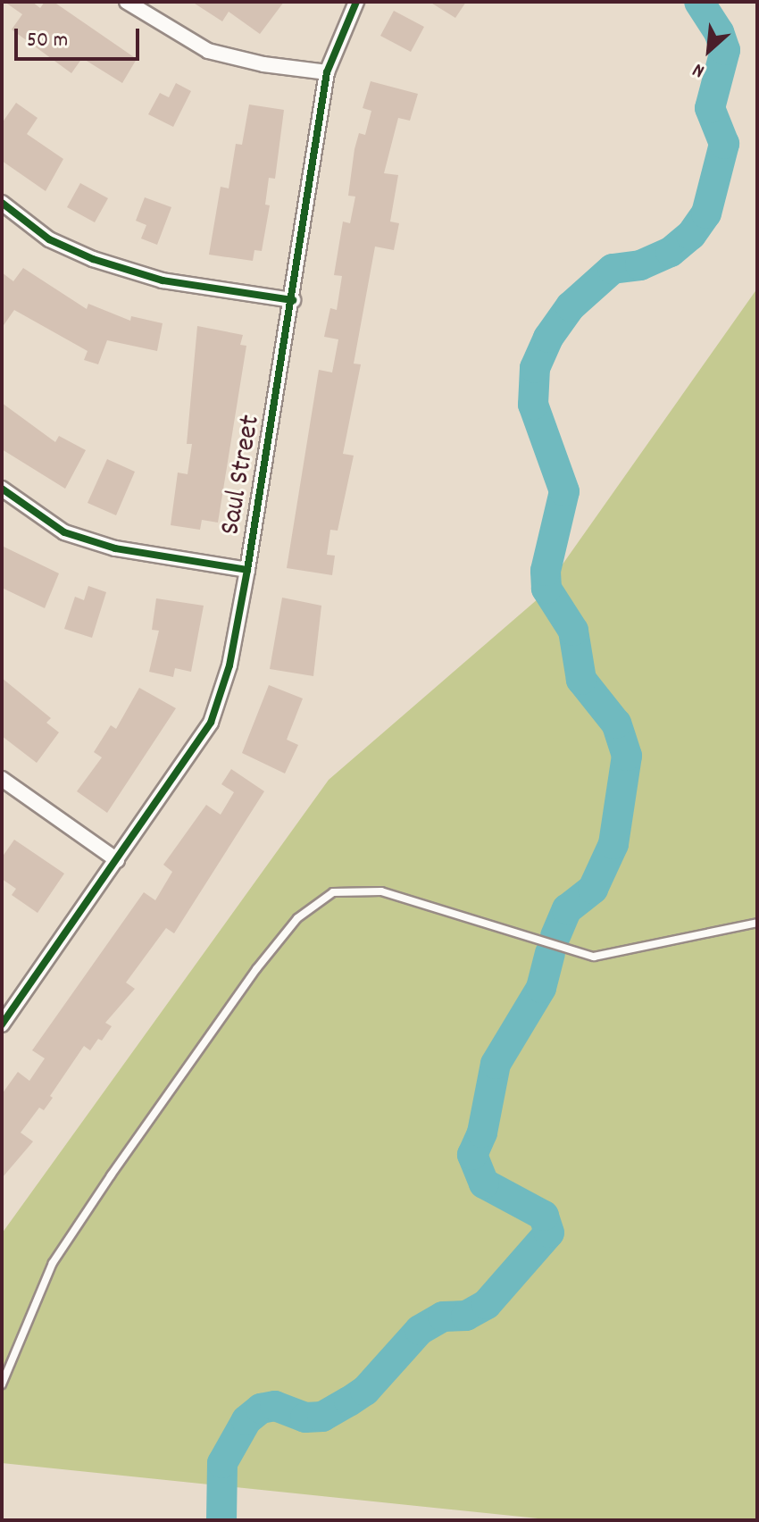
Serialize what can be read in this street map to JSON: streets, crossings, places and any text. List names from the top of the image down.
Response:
{
  "streets": {
    "street": ["Saul Street"]
  },
  "scale_bar": "50 m",
  "north": "bottom left"
}
